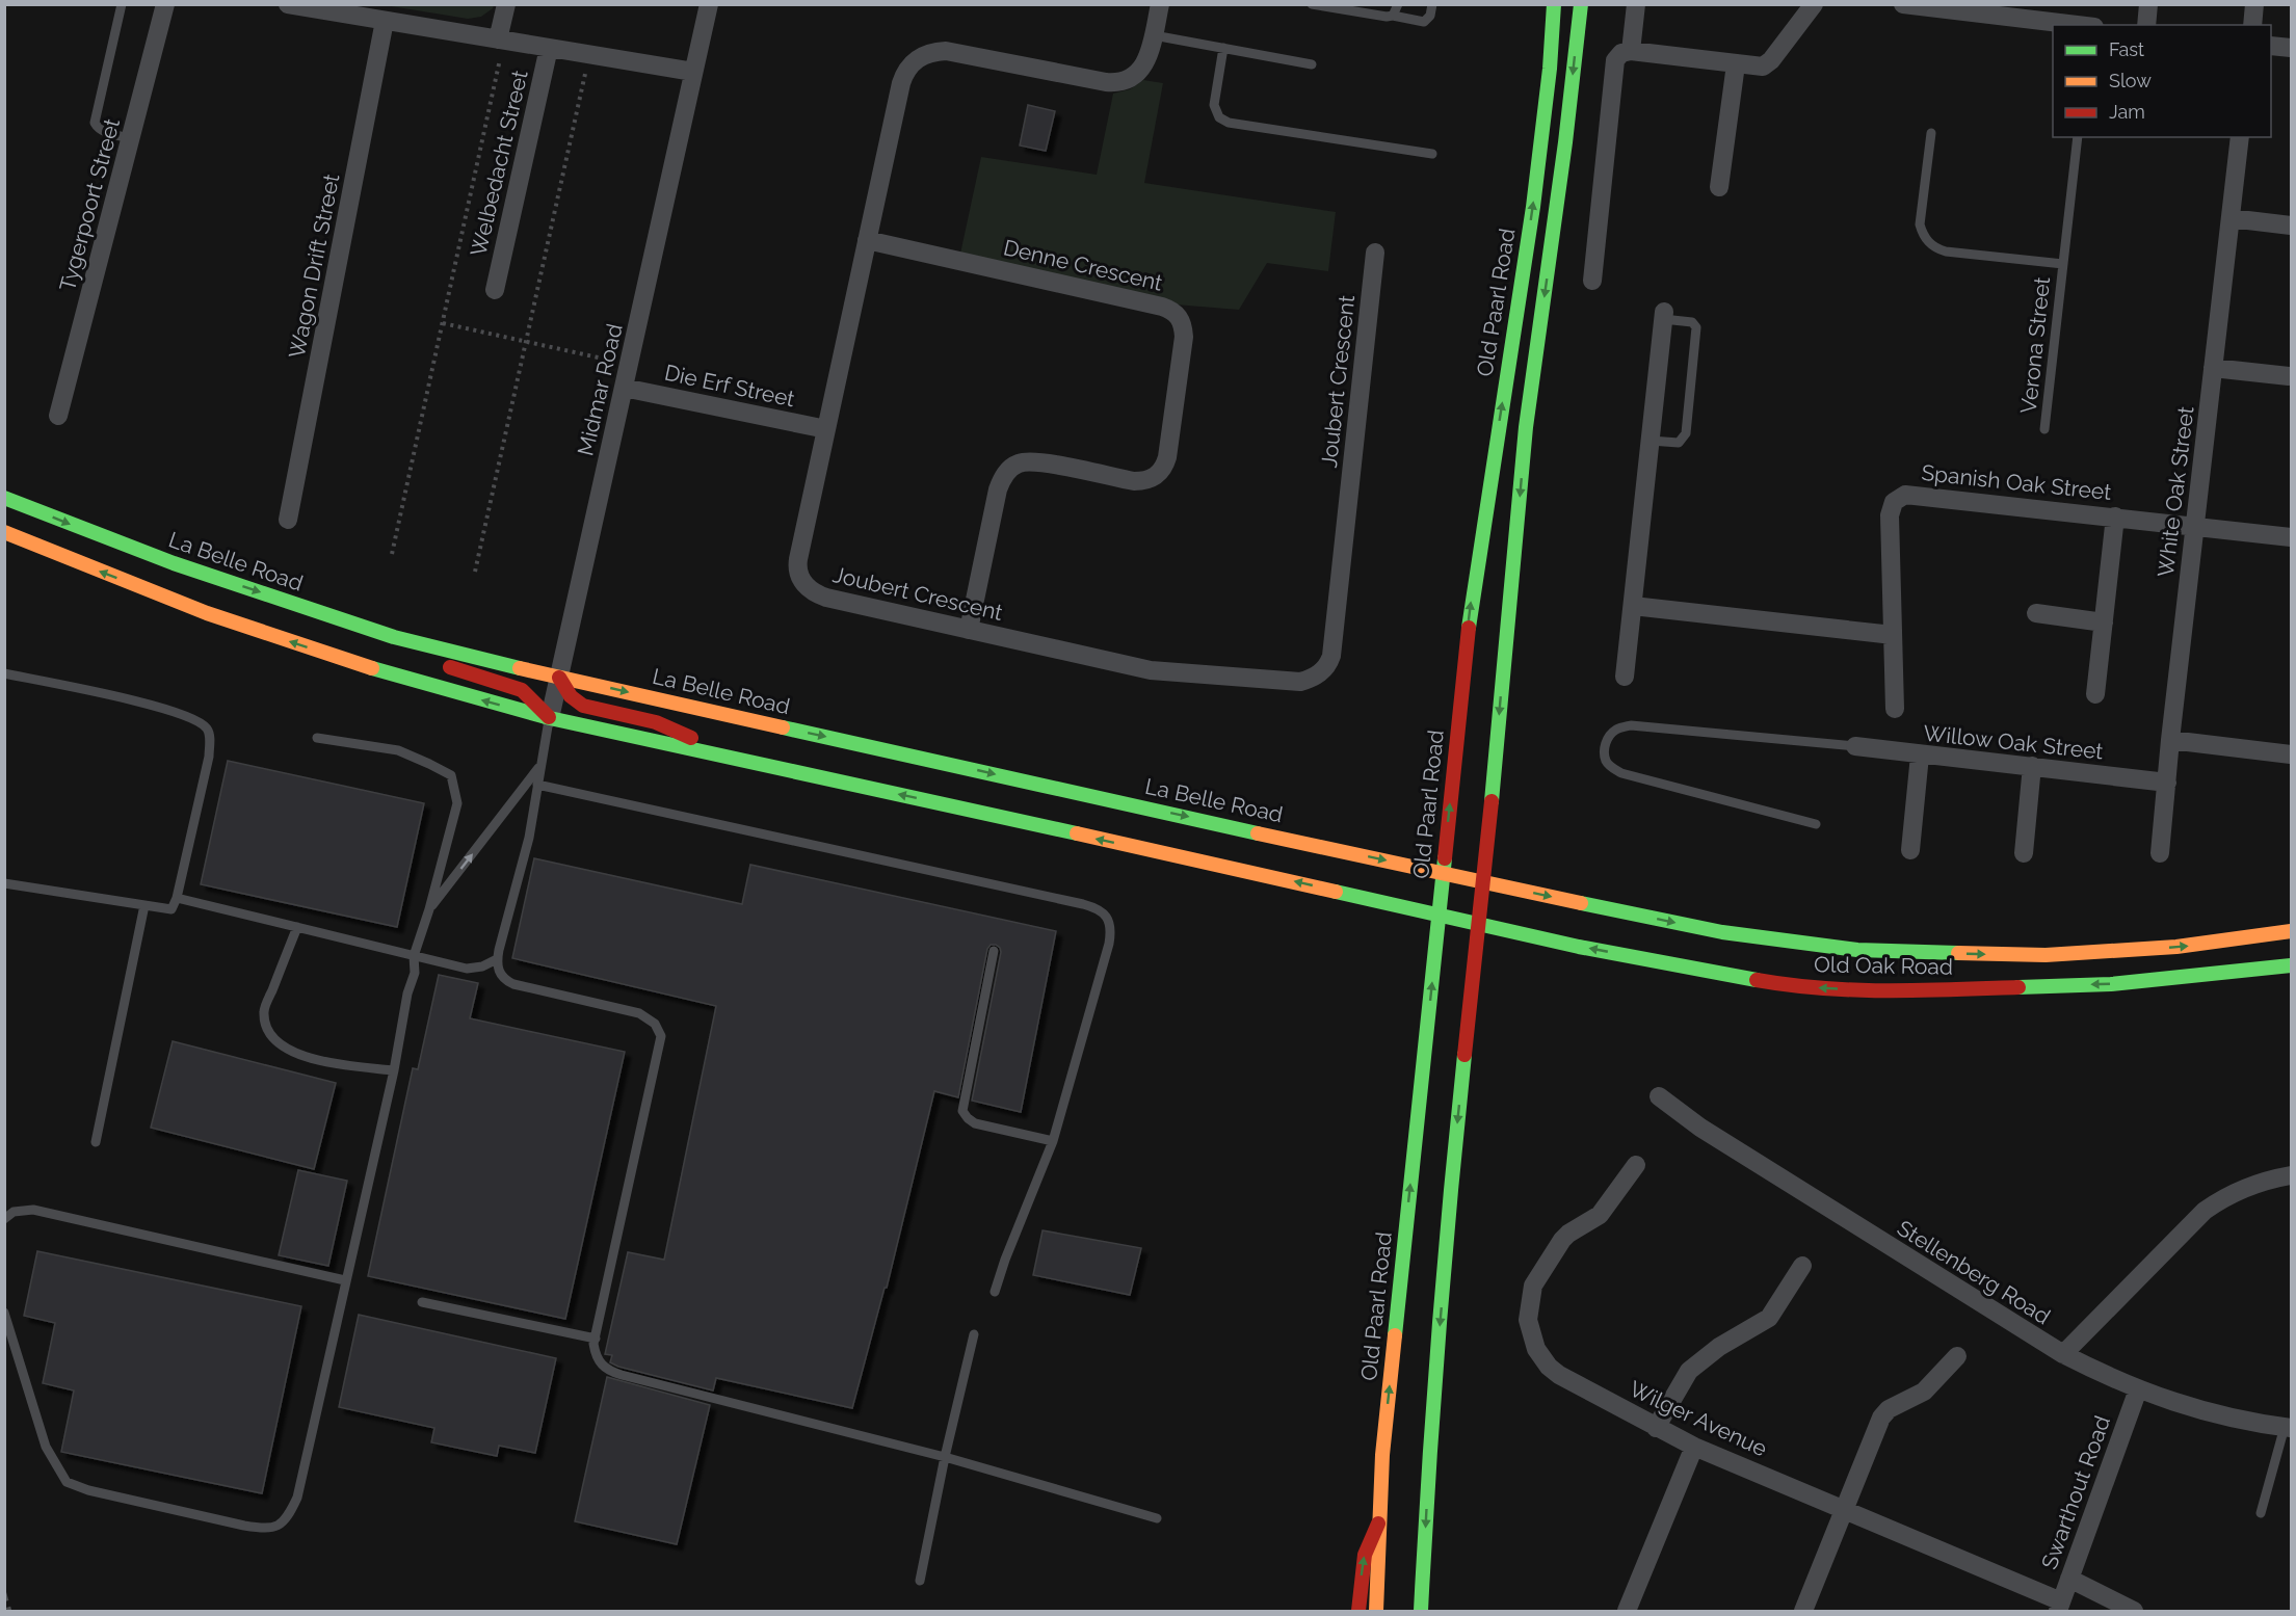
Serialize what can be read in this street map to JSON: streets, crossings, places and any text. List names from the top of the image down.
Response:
{
  "streets": {
    "main road": ["Old Paarl Road", "La Belle Road", "Old Oak Road"],
    "street": [
      "Welbedacht Street",
      "Tygerpoort Street",
      "Denne Crescent",
      "Wagon Drift Street",
      "Joubert Crescent",
      "Die Erf Street",
      "Midmar Road",
      "Spanish Oak Street",
      "White Oak Street",
      "Willow Oak Street",
      "Stellenberg Road",
      "Wilger Avenue",
      "Swarthout Road"
    ],
    "lane": ["Verona Street"]
  },
  "crossings": [
    ["Denne Crescent", "Joubert Crescent"],
    ["Old Paarl Road", "La Belle Road"],
    ["Old Paarl Road", "Old Oak Road"],
    ["Joubert Crescent", "Die Erf Street"],
    ["Die Erf Street", "Midmar Road"],
    ["Midmar Road", "La Belle Road"],
    ["Spanish Oak Street", "White Oak Street"],
    ["White Oak Street", "Willow Oak Street"],
    ["La Belle Road", "Old Oak Road"],
    ["Stellenberg Road", "Swarthout Road"],
    ["Wilger Avenue", "Swarthout Road"]
  ],
  "legend": ["Fast", "Slow", "Jam"]
}
